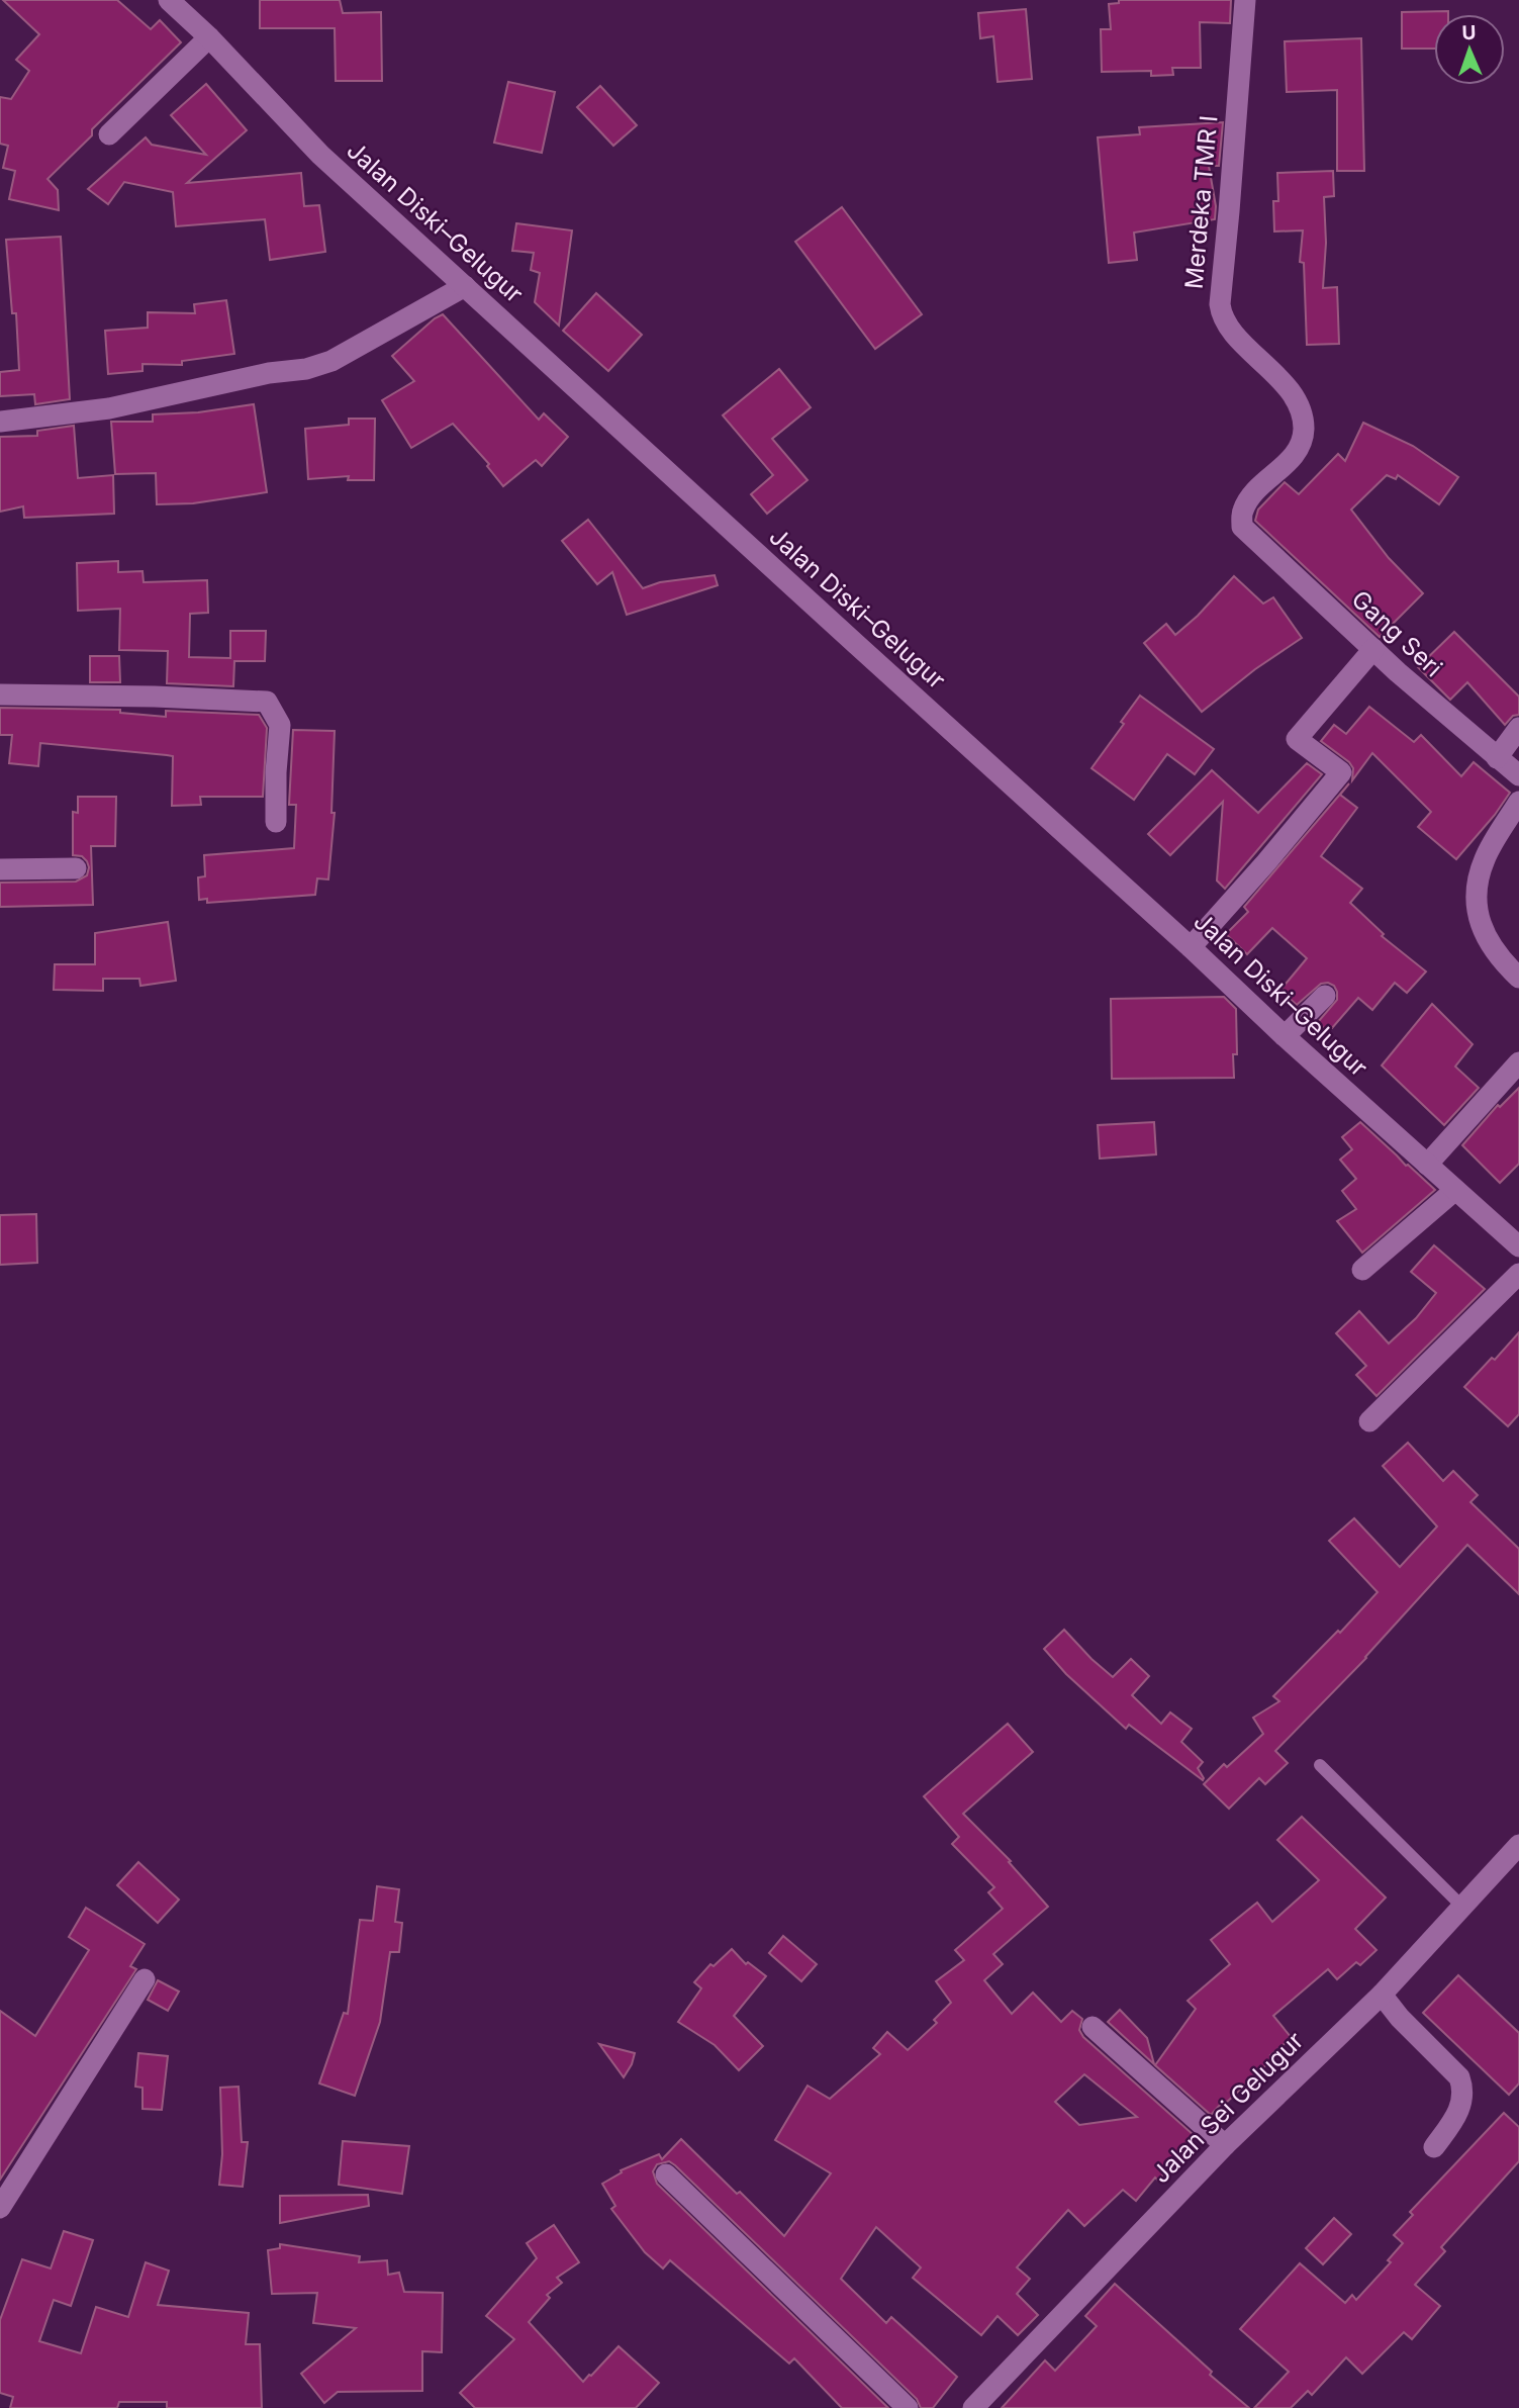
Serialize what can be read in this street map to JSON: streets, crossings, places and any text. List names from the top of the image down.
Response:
{
  "streets": {
    "street": [
      "Merdeka TMR I",
      "Jalan Diski–Gelugur",
      "Gang Seri",
      "Jalan Sei Gelugur"
    ]
  },
  "crossings": [
    ["Merdeka TMR I", "Gang Seri"]
  ],
  "north": "top"
}
